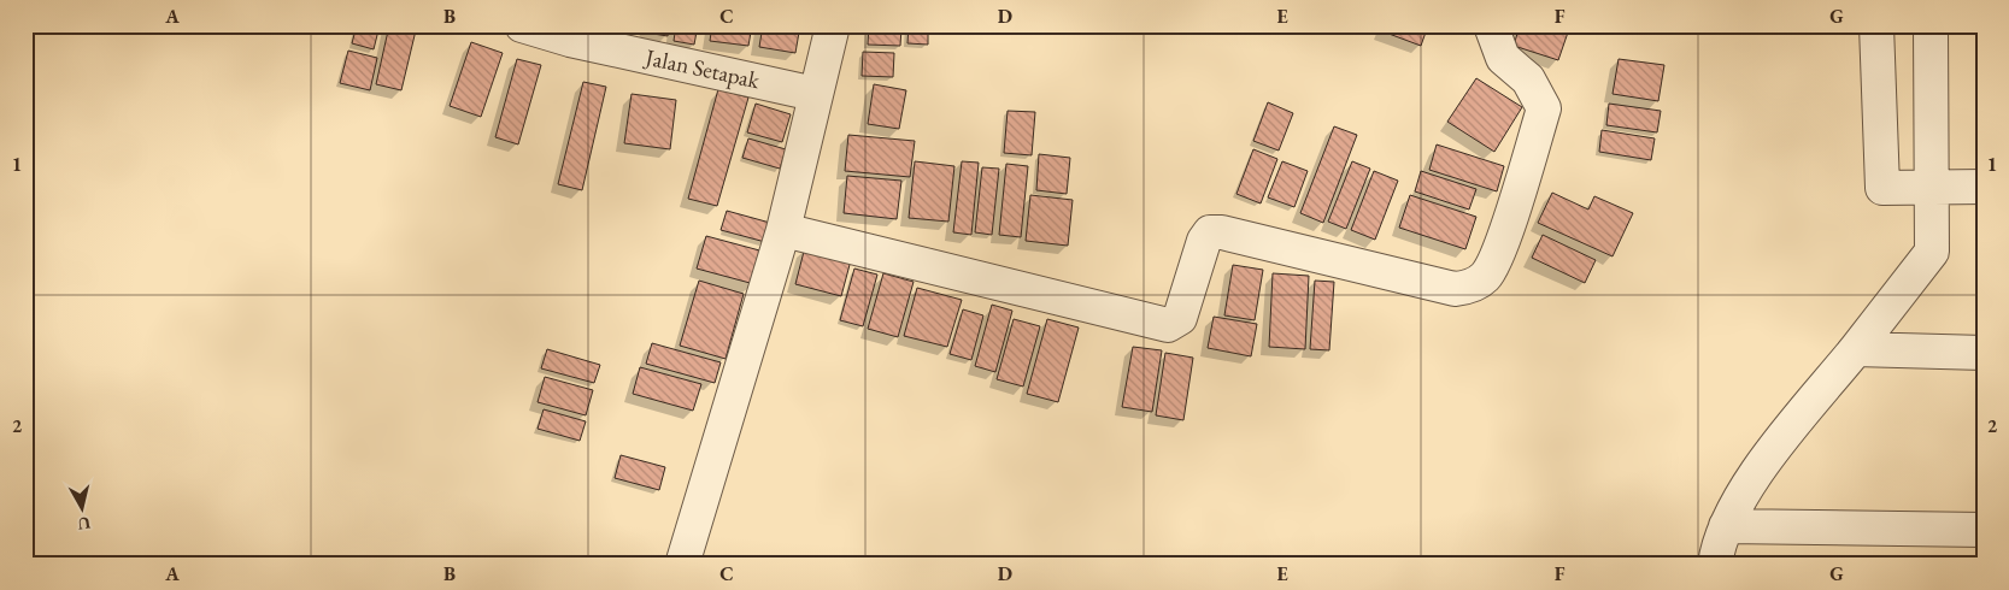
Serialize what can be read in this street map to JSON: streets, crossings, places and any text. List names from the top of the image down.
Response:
{
  "streets": {
    "street": ["Jalan Setapak"]
  },
  "north": "bottom",
  "grid": {
    "columns": [
      "A",
      "B",
      "C",
      "D",
      "E",
      "F",
      "G"
    ],
    "rows": ["1", "2"]
  }
}
